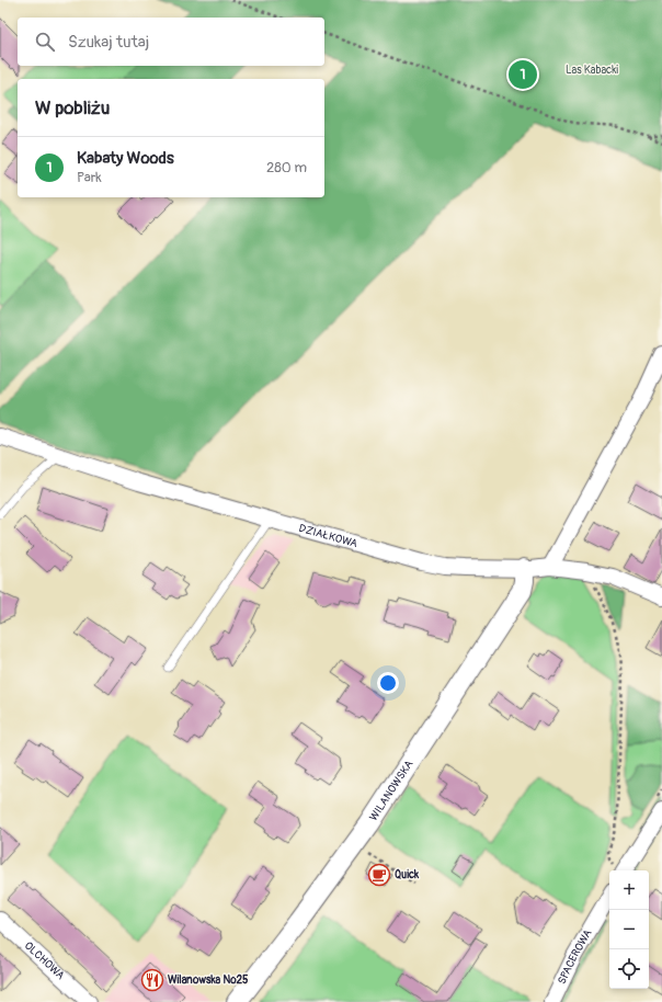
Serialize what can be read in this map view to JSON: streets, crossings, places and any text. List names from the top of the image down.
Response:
{
  "streets": {
    "street": [
      "DZIAŁKOWA",
      "WILANOWSKA",
      "SPACEROWA",
      "OLCHOWA"
    ]
  },
  "crossings": [
    ["DZIAŁKOWA", "WILANOWSKA"]
  ],
  "parks": ["Las Kabacki"],
  "places": {
    "cafe": ["Quick"],
    "restaurant": ["Wilanowska No25"]
  },
  "page": {
    "search": "Szukaj tutaj",
    "pins": "1",
    "heading": "W pobliżu",
    "list": [
      {
        "mark": "1",
        "name": "Kabaty Woods",
        "note": "Park",
        "value": "280 m"
      }
    ],
    "map_buttons": ["+", "−"]
  }
}
